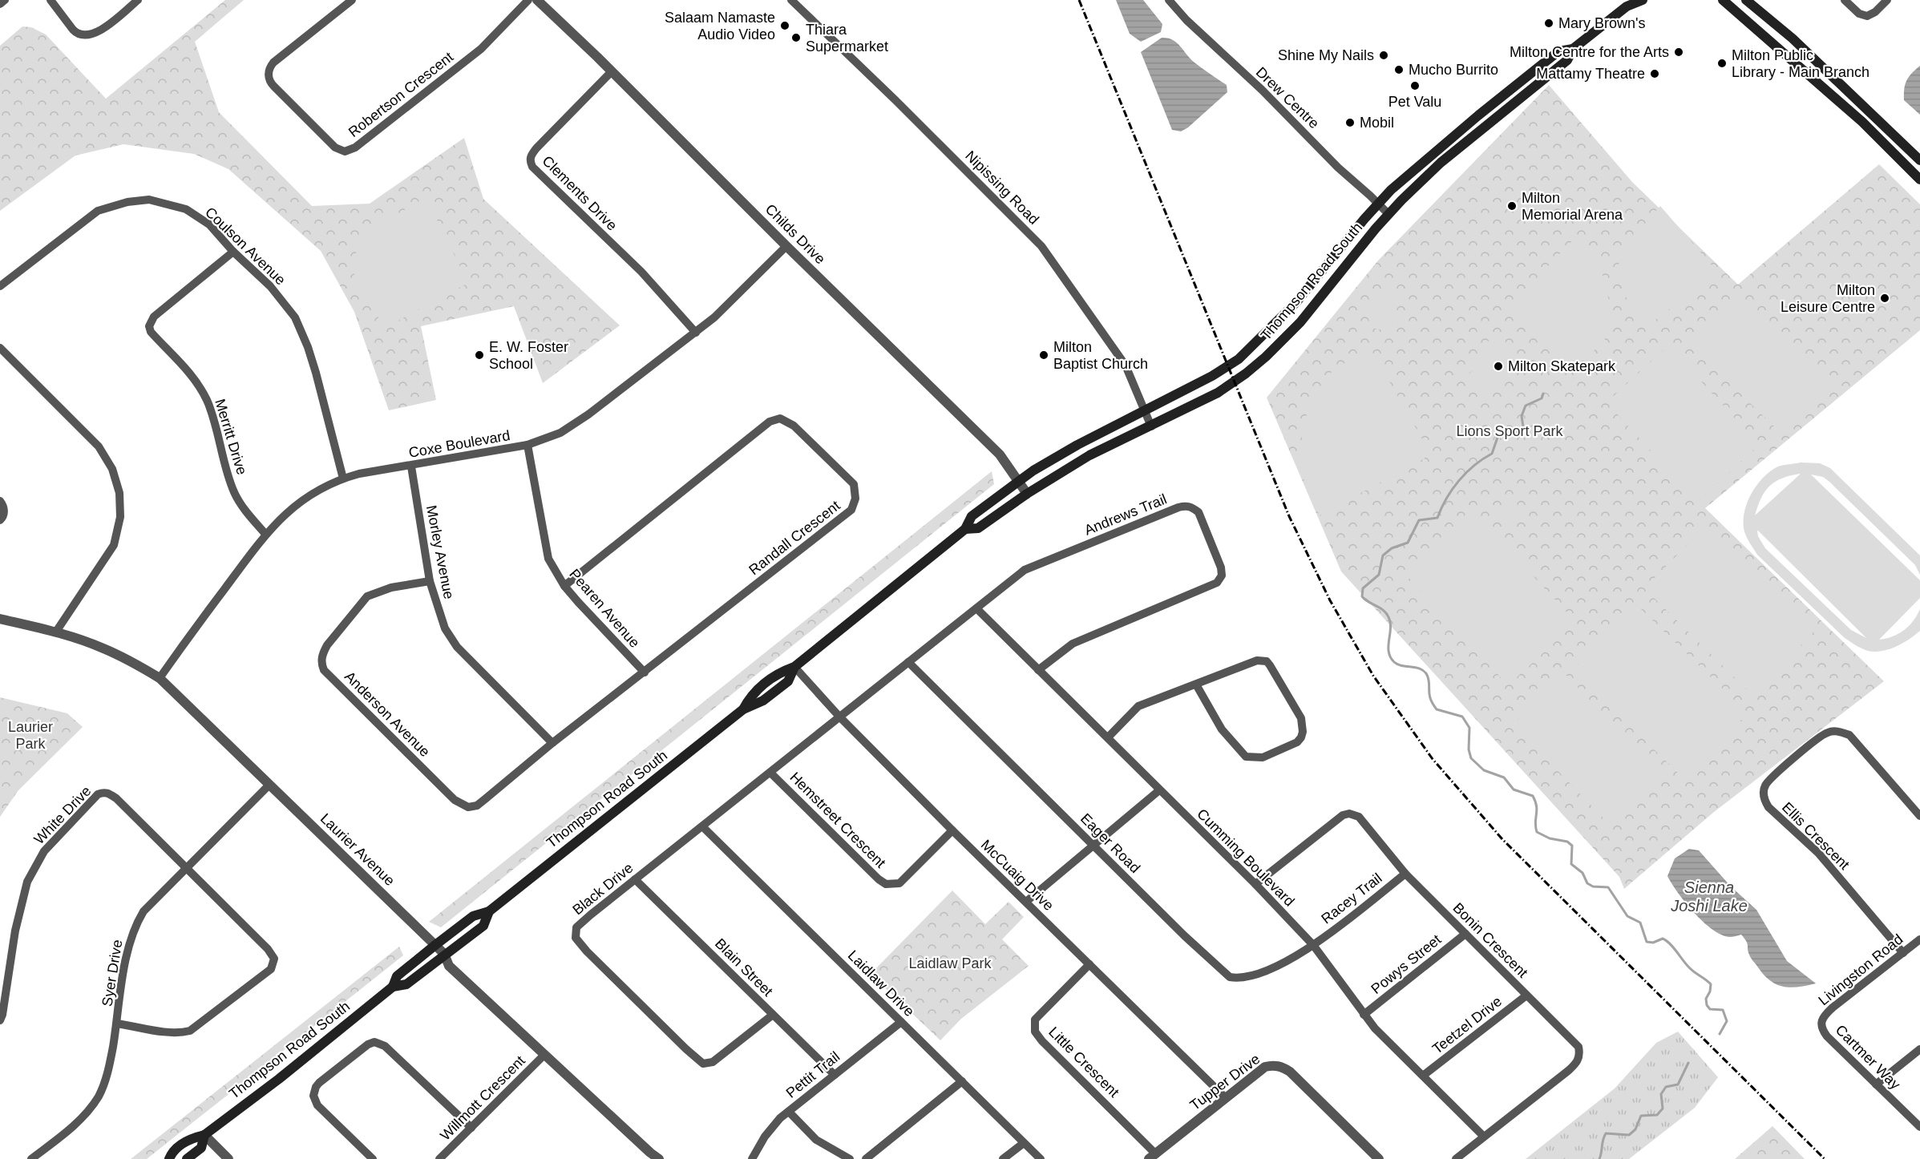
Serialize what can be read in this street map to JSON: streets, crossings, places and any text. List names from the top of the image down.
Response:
{
  "streets": {
    "main road": ["Thompson Road South"],
    "street": [
      "Robertson Crescent",
      "Drew Centre",
      "Nipissing Road",
      "Clements Drive",
      "Childs Drive",
      "Coulson Avenue",
      "Merritt Drive",
      "Coxe Boulevard",
      "Andrews Trail",
      "Randall Crescent",
      "Morley Avenue",
      "Pearen Avenue",
      "Anderson Avenue",
      "White Drive",
      "Hemstreet Crescent",
      "Ellis Crescent",
      "Eager Road",
      "Laurier Avenue",
      "Cumming Boulevard",
      "McCuaig Drive",
      "Black Drive",
      "Racey Trail",
      "Bonin Crescent",
      "Powys Street",
      "Blain Street",
      "Livingston Road",
      "Syer Drive",
      "Laidlaw Drive",
      "Teetzel Drive",
      "Cartmer Way",
      "Little Crescent",
      "Pettit Trail",
      "Tupper Drive",
      "Willmott Crescent"
    ]
  },
  "crossings": [
    ["Drew Centre", "Thompson Road South"],
    ["Nipissing Road", "Thompson Road South"],
    ["Clements Drive", "Childs Drive"],
    ["Clements Drive", "Coxe Boulevard"],
    ["Childs Drive", "Thompson Road South"],
    ["Childs Drive", "Coxe Boulevard"],
    ["Coulson Avenue", "Merritt Drive"],
    ["Coulson Avenue", "Coxe Boulevard"],
    ["Thompson Road South", "Laurier Avenue"],
    ["Thompson Road South", "McCuaig Drive"],
    ["Merritt Drive", "Coxe Boulevard"],
    ["Coxe Boulevard", "Morley Avenue"],
    ["Coxe Boulevard", "Pearen Avenue"],
    ["Coxe Boulevard", "Laurier Avenue"],
    ["Andrews Trail", "Eager Road"],
    ["Andrews Trail", "Cumming Boulevard"],
    ["Andrews Trail", "McCuaig Drive"],
    ["Andrews Trail", "Black Drive"],
    ["Randall Crescent", "Morley Avenue"],
    ["Randall Crescent", "Pearen Avenue"],
    ["Randall Crescent", "Anderson Avenue"],
    ["Morley Avenue", "Anderson Avenue"],
    ["White Drive", "Syer Drive"],
    ["Hemstreet Crescent", "McCuaig Drive"],
    ["Hemstreet Crescent", "Black Drive"],
    ["Ellis Crescent", "Livingston Road"],
    ["Eager Road", "Cumming Boulevard"],
    ["Eager Road", "Racey Trail"],
    ["Laurier Avenue", "Syer Drive"],
    ["Laurier Avenue", "Willmott Crescent"],
    ["Cumming Boulevard", "Racey Trail"],
    ["Cumming Boulevard", "Bonin Crescent"],
    ["Cumming Boulevard", "Powys Street"],
    ["Cumming Boulevard", "Teetzel Drive"],
    ["McCuaig Drive", "Black Drive"],
    ["McCuaig Drive", "Little Crescent"],
    ["McCuaig Drive", "Tupper Drive"],
    ["Black Drive", "Blain Street"],
    ["Black Drive", "Laidlaw Drive"],
    ["Racey Trail", "Bonin Crescent"],
    ["Bonin Crescent", "Powys Street"],
    ["Bonin Crescent", "Teetzel Drive"],
    ["Blain Street", "Pettit Trail"],
    ["Livingston Road", "Cartmer Way"],
    ["Laidlaw Drive", "Pettit Trail"],
    ["Little Crescent", "Tupper Drive"]
  ],
  "water": ["Sienna Joshi Lake"],
  "parks": ["Lions Sport Park", "Laurier Park", "Laidlaw Park"],
  "places": [
    "Mary Brown's",
    "Salaam Namaste Audio Video",
    "Thiara Supermarket",
    "Milton Centre for the Arts",
    "Shine My Nails",
    "Milton Public Library - Main Branch",
    "Mucho Burrito",
    "Mattamy Theatre",
    "Pet Valu",
    "Mobil",
    "Milton Memorial Arena",
    "Milton Leisure Centre",
    "E. W. Foster School",
    "Milton Baptist Church",
    "Milton Skatepark"
  ]
}
